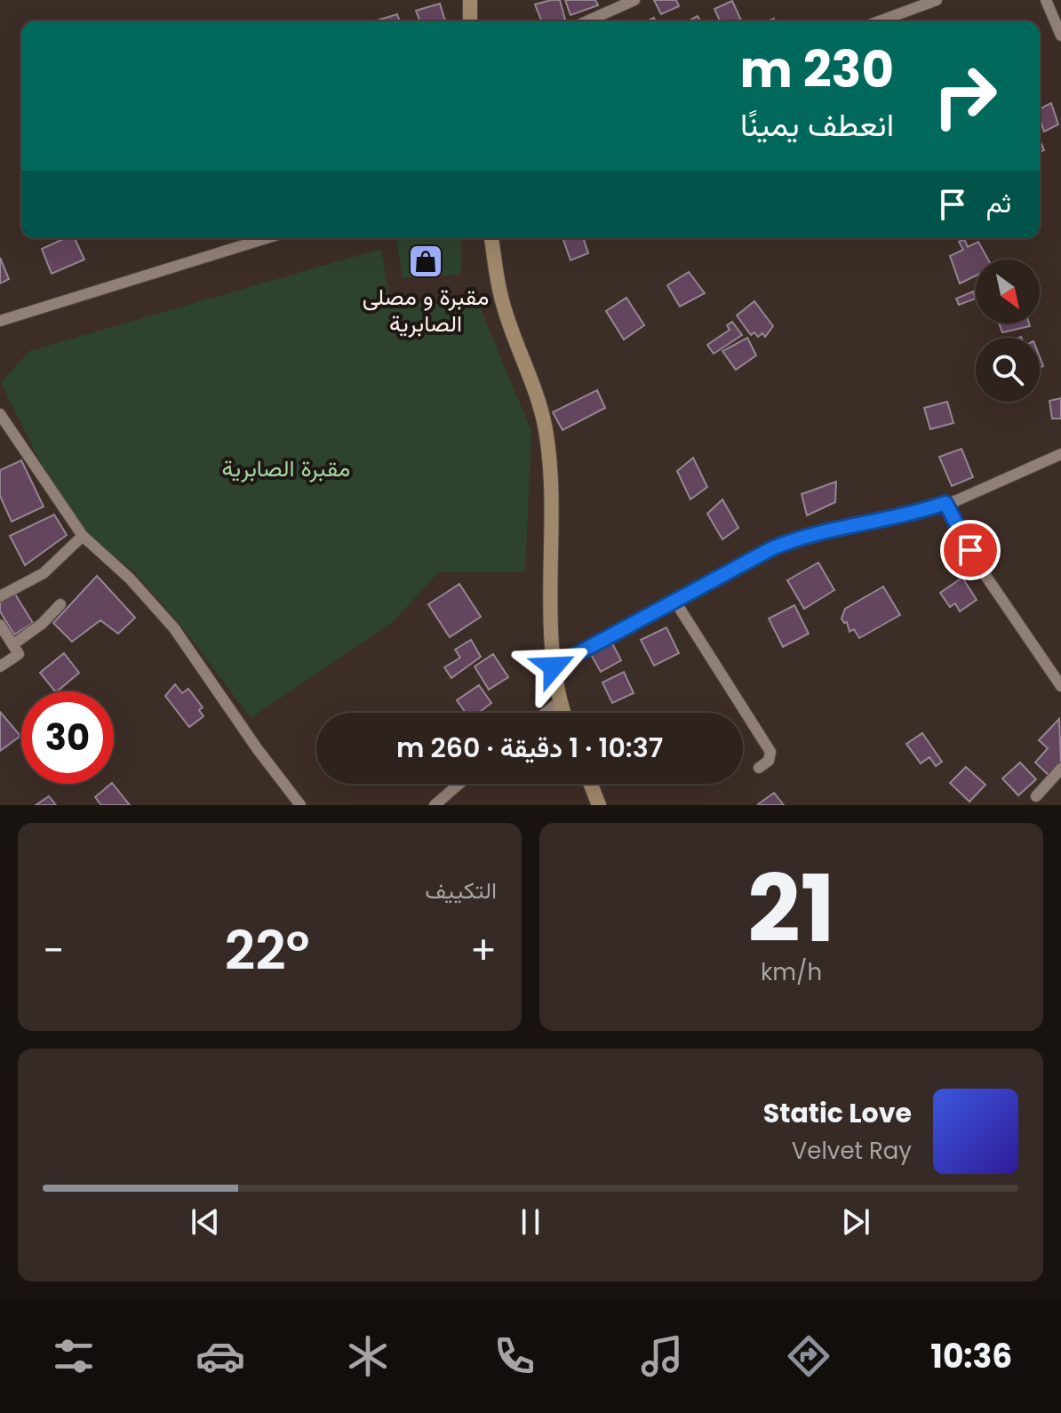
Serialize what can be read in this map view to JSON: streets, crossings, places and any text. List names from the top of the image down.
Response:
{
  "parks": ["مقبرة الصابرية"],
  "places": {
    "shop": ["مقبرة و مصلى الصابرية"]
  },
  "north": "bottom right",
  "page": {
    "turn": ["230 m", "انعطف يمينًا"],
    "then": "ثم",
    "limit": "30",
    "trip": "10:37 · 1 دقيقة · 260 m",
    "tile": [
      ["21", "km/h"],
      "التكييف"
    ],
    "heat": ["−", "22°", "+"],
    "song": ["Static Love", "Velvet Ray"],
    "tabs": "10:36"
  }
}
